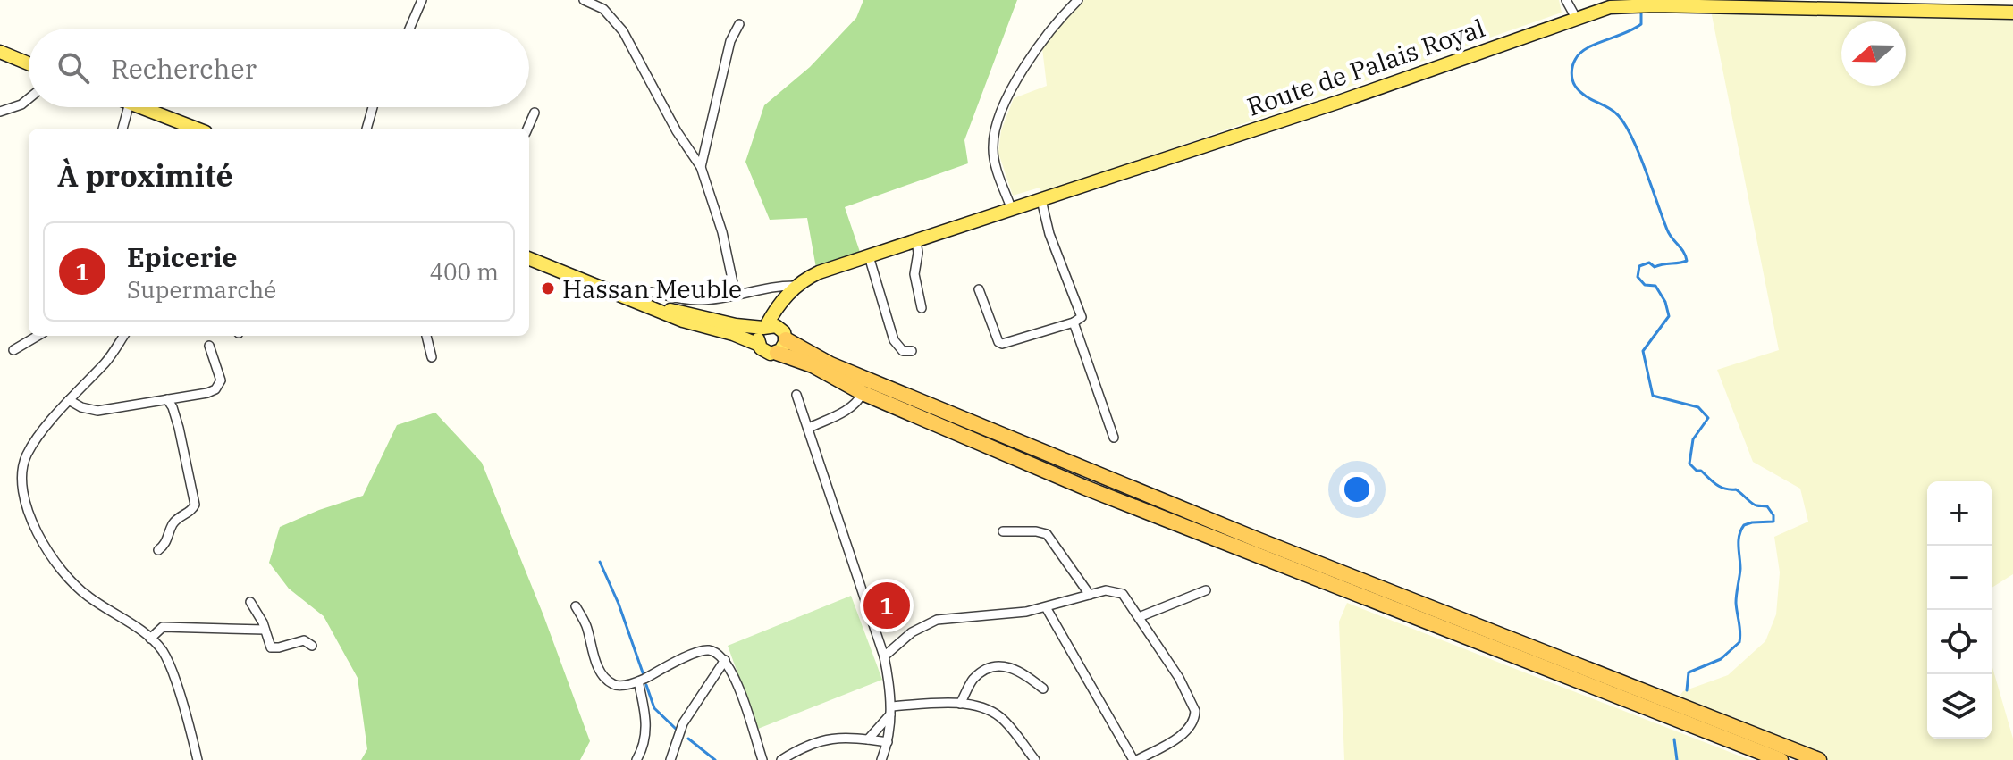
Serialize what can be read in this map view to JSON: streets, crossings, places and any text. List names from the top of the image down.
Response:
{
  "streets": {
    "main road": ["Route de Palais Royal"]
  },
  "places": ["Hassan Meuble"],
  "north": "left",
  "page": {
    "search": "Rechercher",
    "heading": "À proximité",
    "list": [
      {
        "mark": "1",
        "name": "Epicerie",
        "note": "Supermarché",
        "value": "400 m"
      }
    ],
    "map_buttons": ["+", "−"],
    "pins": "1"
  }
}
